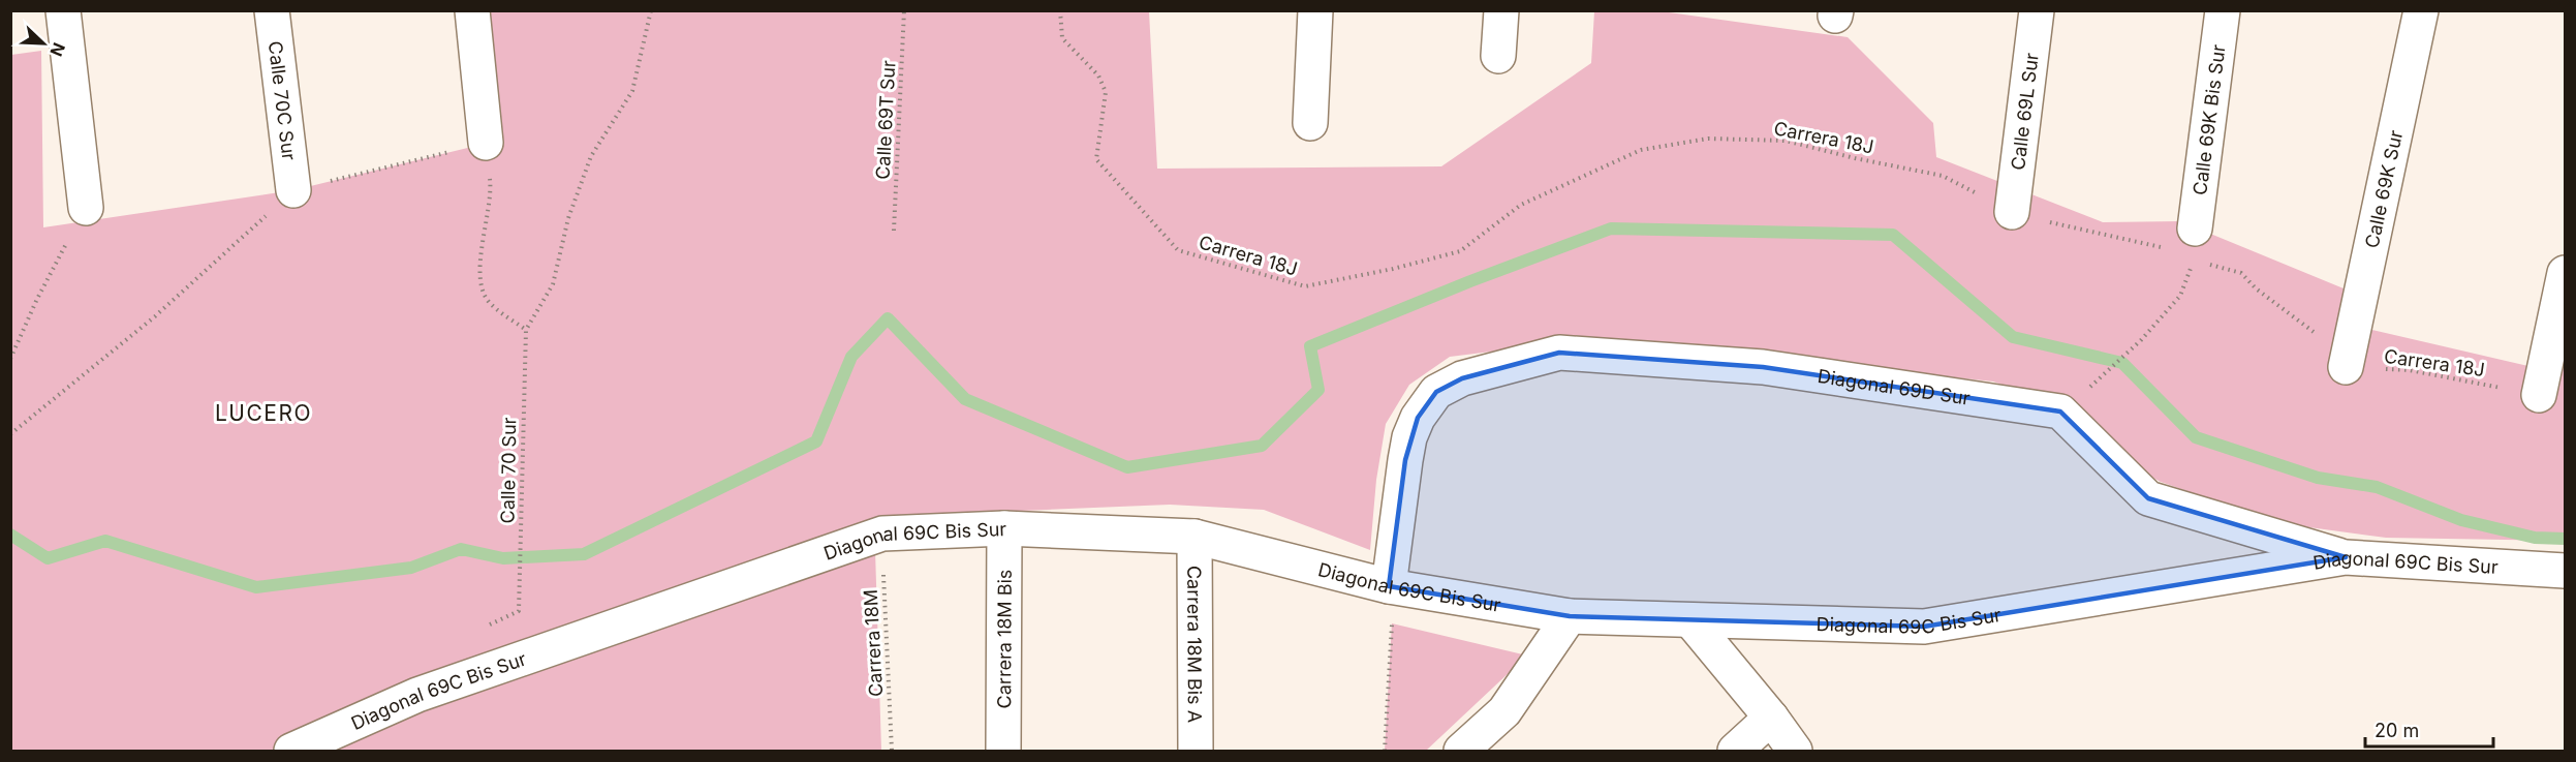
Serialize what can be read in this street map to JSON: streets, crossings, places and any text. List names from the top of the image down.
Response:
{
  "streets": {
    "street": [
      "Calle 70C Sur",
      "Calle 69L Sur",
      "Calle 69K Bis Sur",
      "Calle 69K Sur",
      "Diagonal 69D Sur",
      "Diagonal 69C Bis Sur",
      "Carrera 18M Bis",
      "Carrera 18M Bis A"
    ],
    "path": [
      "Calle 69T Sur",
      "Carrera 18J",
      "Calle 70 Sur",
      "Carrera 18M"
    ]
  },
  "crossings": [
    ["Calle 69L Sur", "Carrera 18J"],
    ["Carrera 18J", "Calle 69K Sur"],
    ["Diagonal 69D Sur", "Diagonal 69C Bis Sur"],
    ["Diagonal 69C Bis Sur", "Carrera 18M Bis"],
    ["Diagonal 69C Bis Sur", "Carrera 18M"],
    ["Diagonal 69C Bis Sur", "Carrera 18M Bis A"]
  ],
  "districts": ["LUCERO"],
  "scale_bar": "20 m",
  "north": "bottom right"
}
